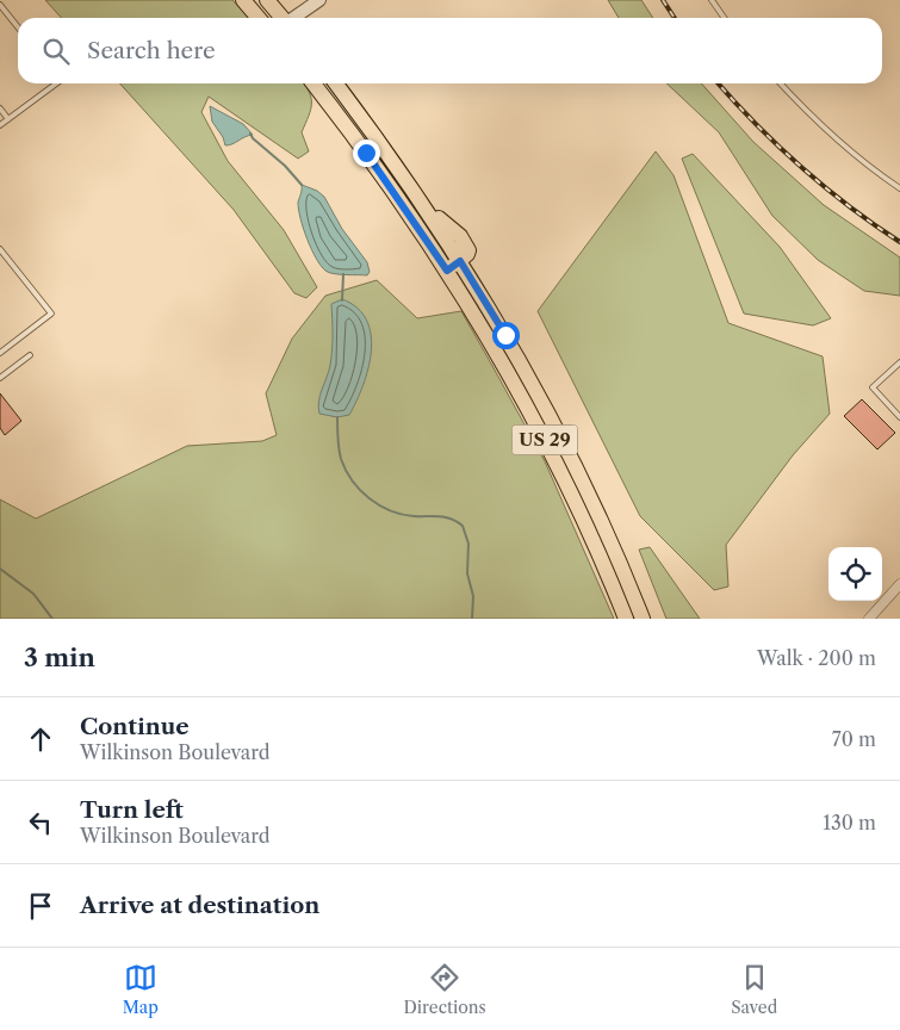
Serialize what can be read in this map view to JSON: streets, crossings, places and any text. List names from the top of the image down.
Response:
{
  "streets": {
    "main road": ["US 29"]
  },
  "page": {
    "search": "Search here",
    "heading": ["3 min", "Walk · 200 m"],
    "list": [
      ["Continue", "Wilkinson Boulevard", "70 m"],
      ["Turn left", "Wilkinson Boulevard", "130 m"],
      "Arrive at destination"
    ],
    "nav": ["Map", "Directions", "Saved"]
  }
}
